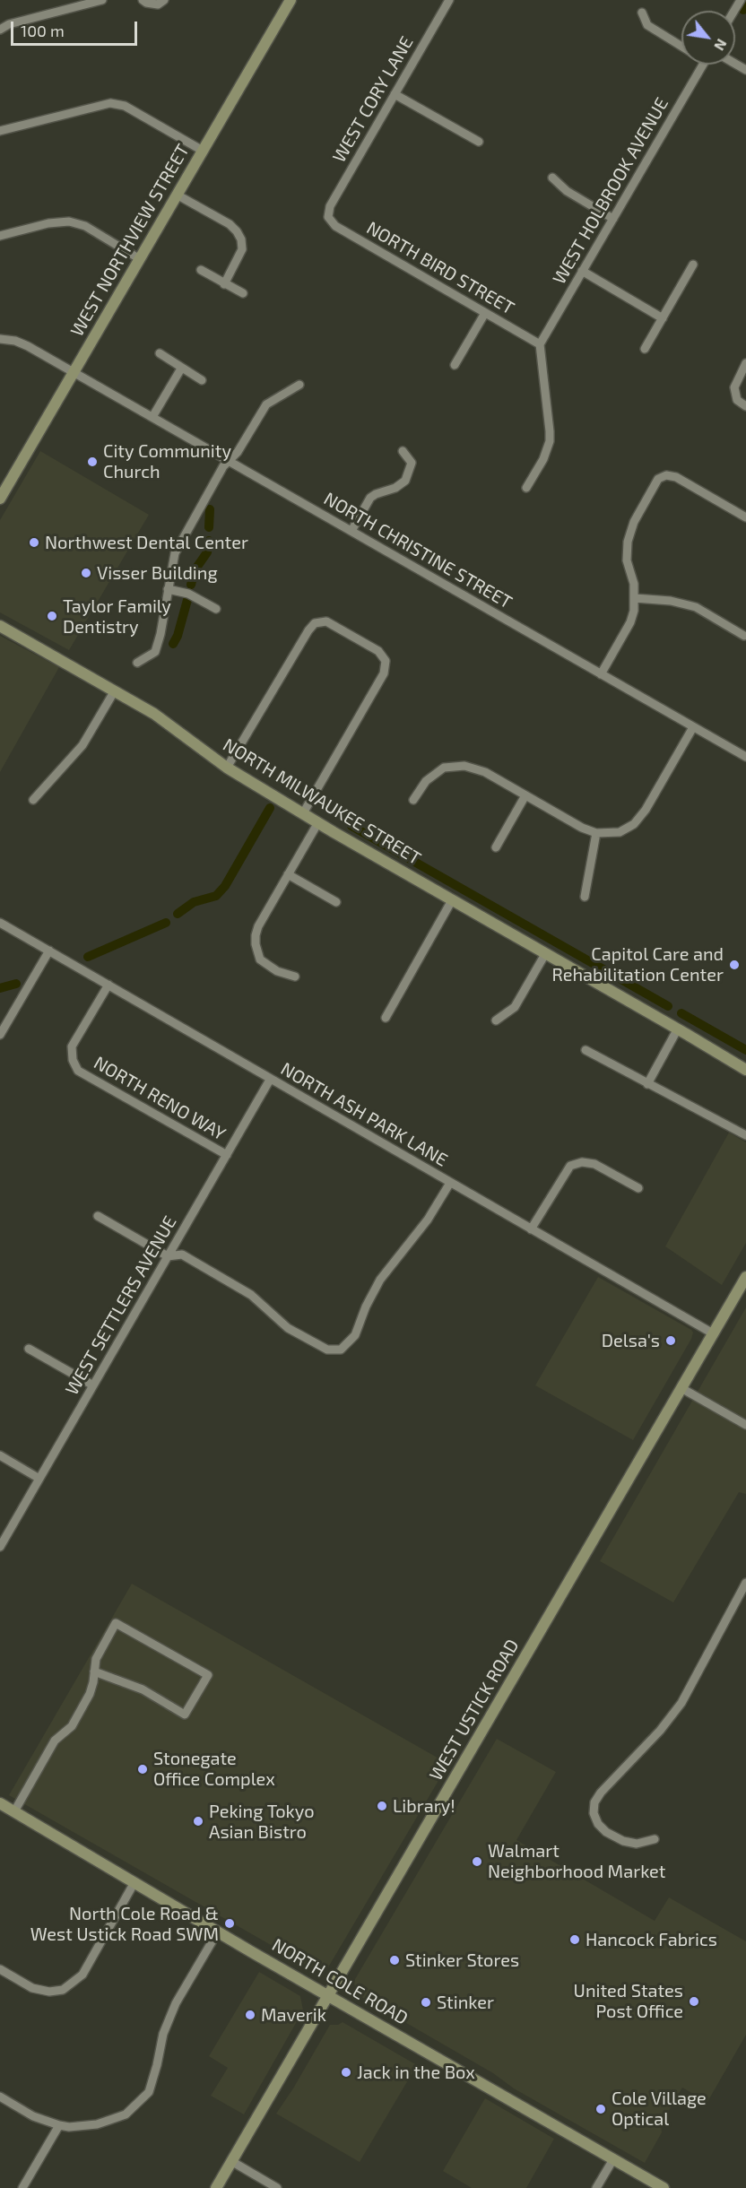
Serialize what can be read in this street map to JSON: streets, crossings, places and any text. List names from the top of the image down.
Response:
{
  "streets": {
    "main road": [
      "WEST NORTHVIEW STREET",
      "NORTH MILWAUKEE STREET",
      "WEST USTICK ROAD",
      "NORTH COLE ROAD"
    ],
    "street": [
      "WEST CORY LANE",
      "WEST HOLBROOK AVENUE",
      "NORTH BIRD STREET",
      "NORTH CHRISTINE STREET",
      "NORTH RENO WAY",
      "NORTH ASH PARK LANE",
      "WEST SETTLERS AVENUE"
    ]
  },
  "crossings": [
    ["WEST CORY LANE", "NORTH BIRD STREET"],
    ["WEST HOLBROOK AVENUE", "NORTH BIRD STREET"],
    ["WEST NORTHVIEW STREET", "NORTH CHRISTINE STREET"],
    ["NORTH RENO WAY", "NORTH ASH PARK LANE"],
    ["NORTH RENO WAY", "WEST SETTLERS AVENUE"],
    ["NORTH ASH PARK LANE", "WEST SETTLERS AVENUE"],
    ["NORTH ASH PARK LANE", "WEST USTICK ROAD"],
    ["WEST USTICK ROAD", "NORTH COLE ROAD"]
  ],
  "places": [
    "City Community Church",
    "Northwest Dental Center",
    "Visser Building",
    "Taylor Family Dentistry",
    "Capitol Care and Rehabilitation Center",
    "Delsa's",
    "Stonegate Office Complex",
    "Library!",
    "Peking Tokyo Asian Bistro",
    "Walmart Neighborhood Market",
    "North Cole Road & West Ustick Road SWM",
    "Hancock Fabrics",
    "Stinker Stores",
    "United States Post Office",
    "Stinker",
    "Maverik",
    "Jack in the Box",
    "Cole Village Optical"
  ],
  "scale_bar": "100 m",
  "north": "bottom right"
}
